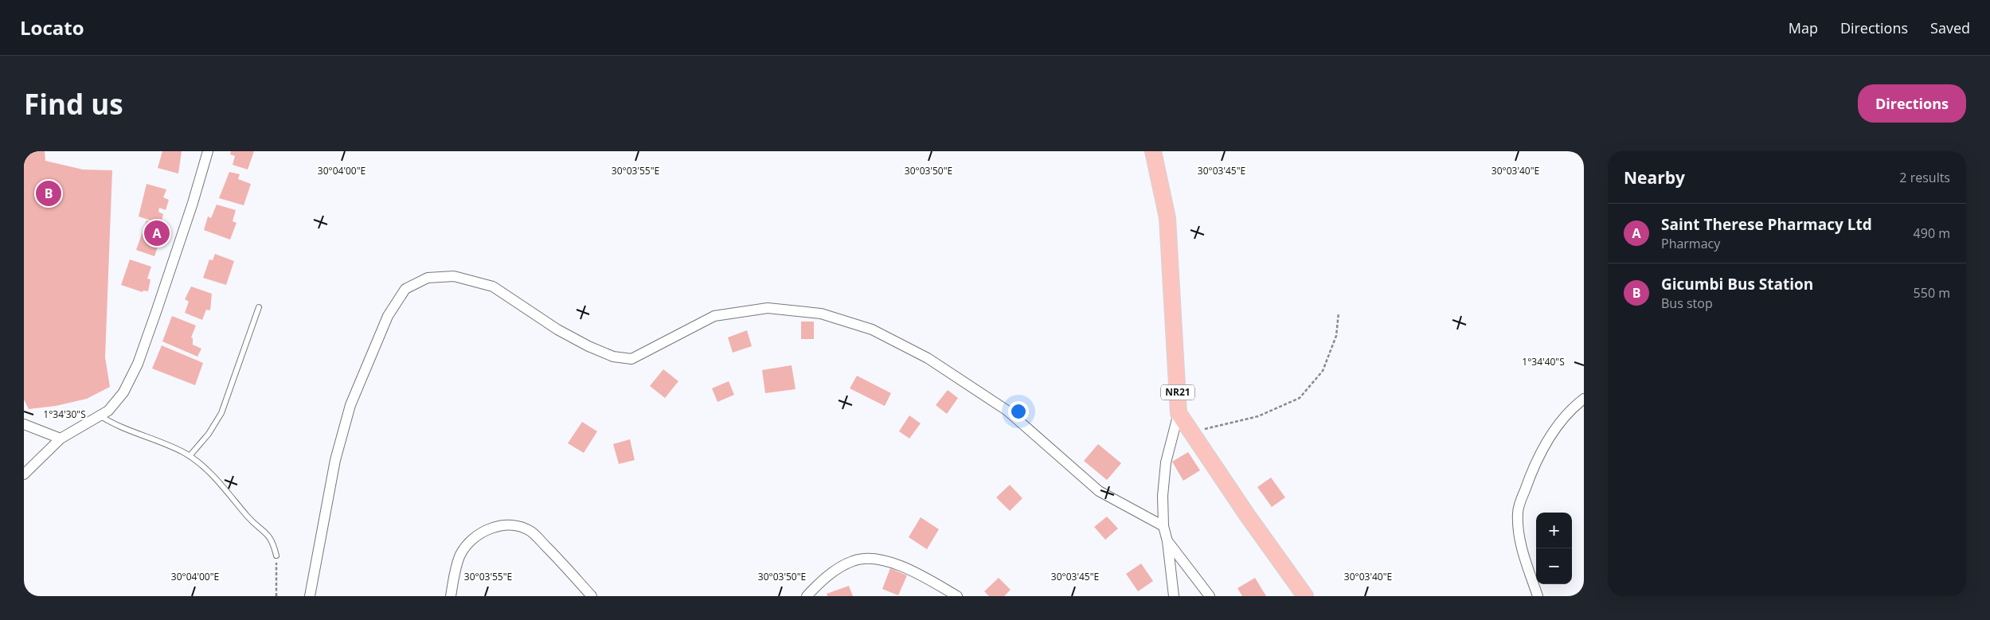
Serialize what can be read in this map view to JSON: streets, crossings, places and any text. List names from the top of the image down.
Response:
{
  "streets": {
    "main road": ["NR21"]
  },
  "page": {
    "header": "Locato",
    "nav": ["Map", "Directions", "Saved"],
    "buttons": "Directions",
    "title": "Find us",
    "heading": ["Nearby", "2 results"],
    "pins": ["B", "A"],
    "list": [
      {
        "mark": "A",
        "name": "Saint Therese Pharmacy Ltd",
        "note": "Pharmacy",
        "value": "490 m"
      },
      {
        "mark": "B",
        "name": "Gicumbi Bus Station",
        "note": "Bus stop",
        "value": "550 m"
      }
    ],
    "map_buttons": ["+", "−"]
  },
  "coordinates": [
    "30°04'00\"E",
    "30°03'55\"E",
    "30°03'50\"E",
    "30°03'45\"E",
    "30°03'40\"E",
    "1°34'40\"S",
    "1°34'30\"S"
  ]
}
